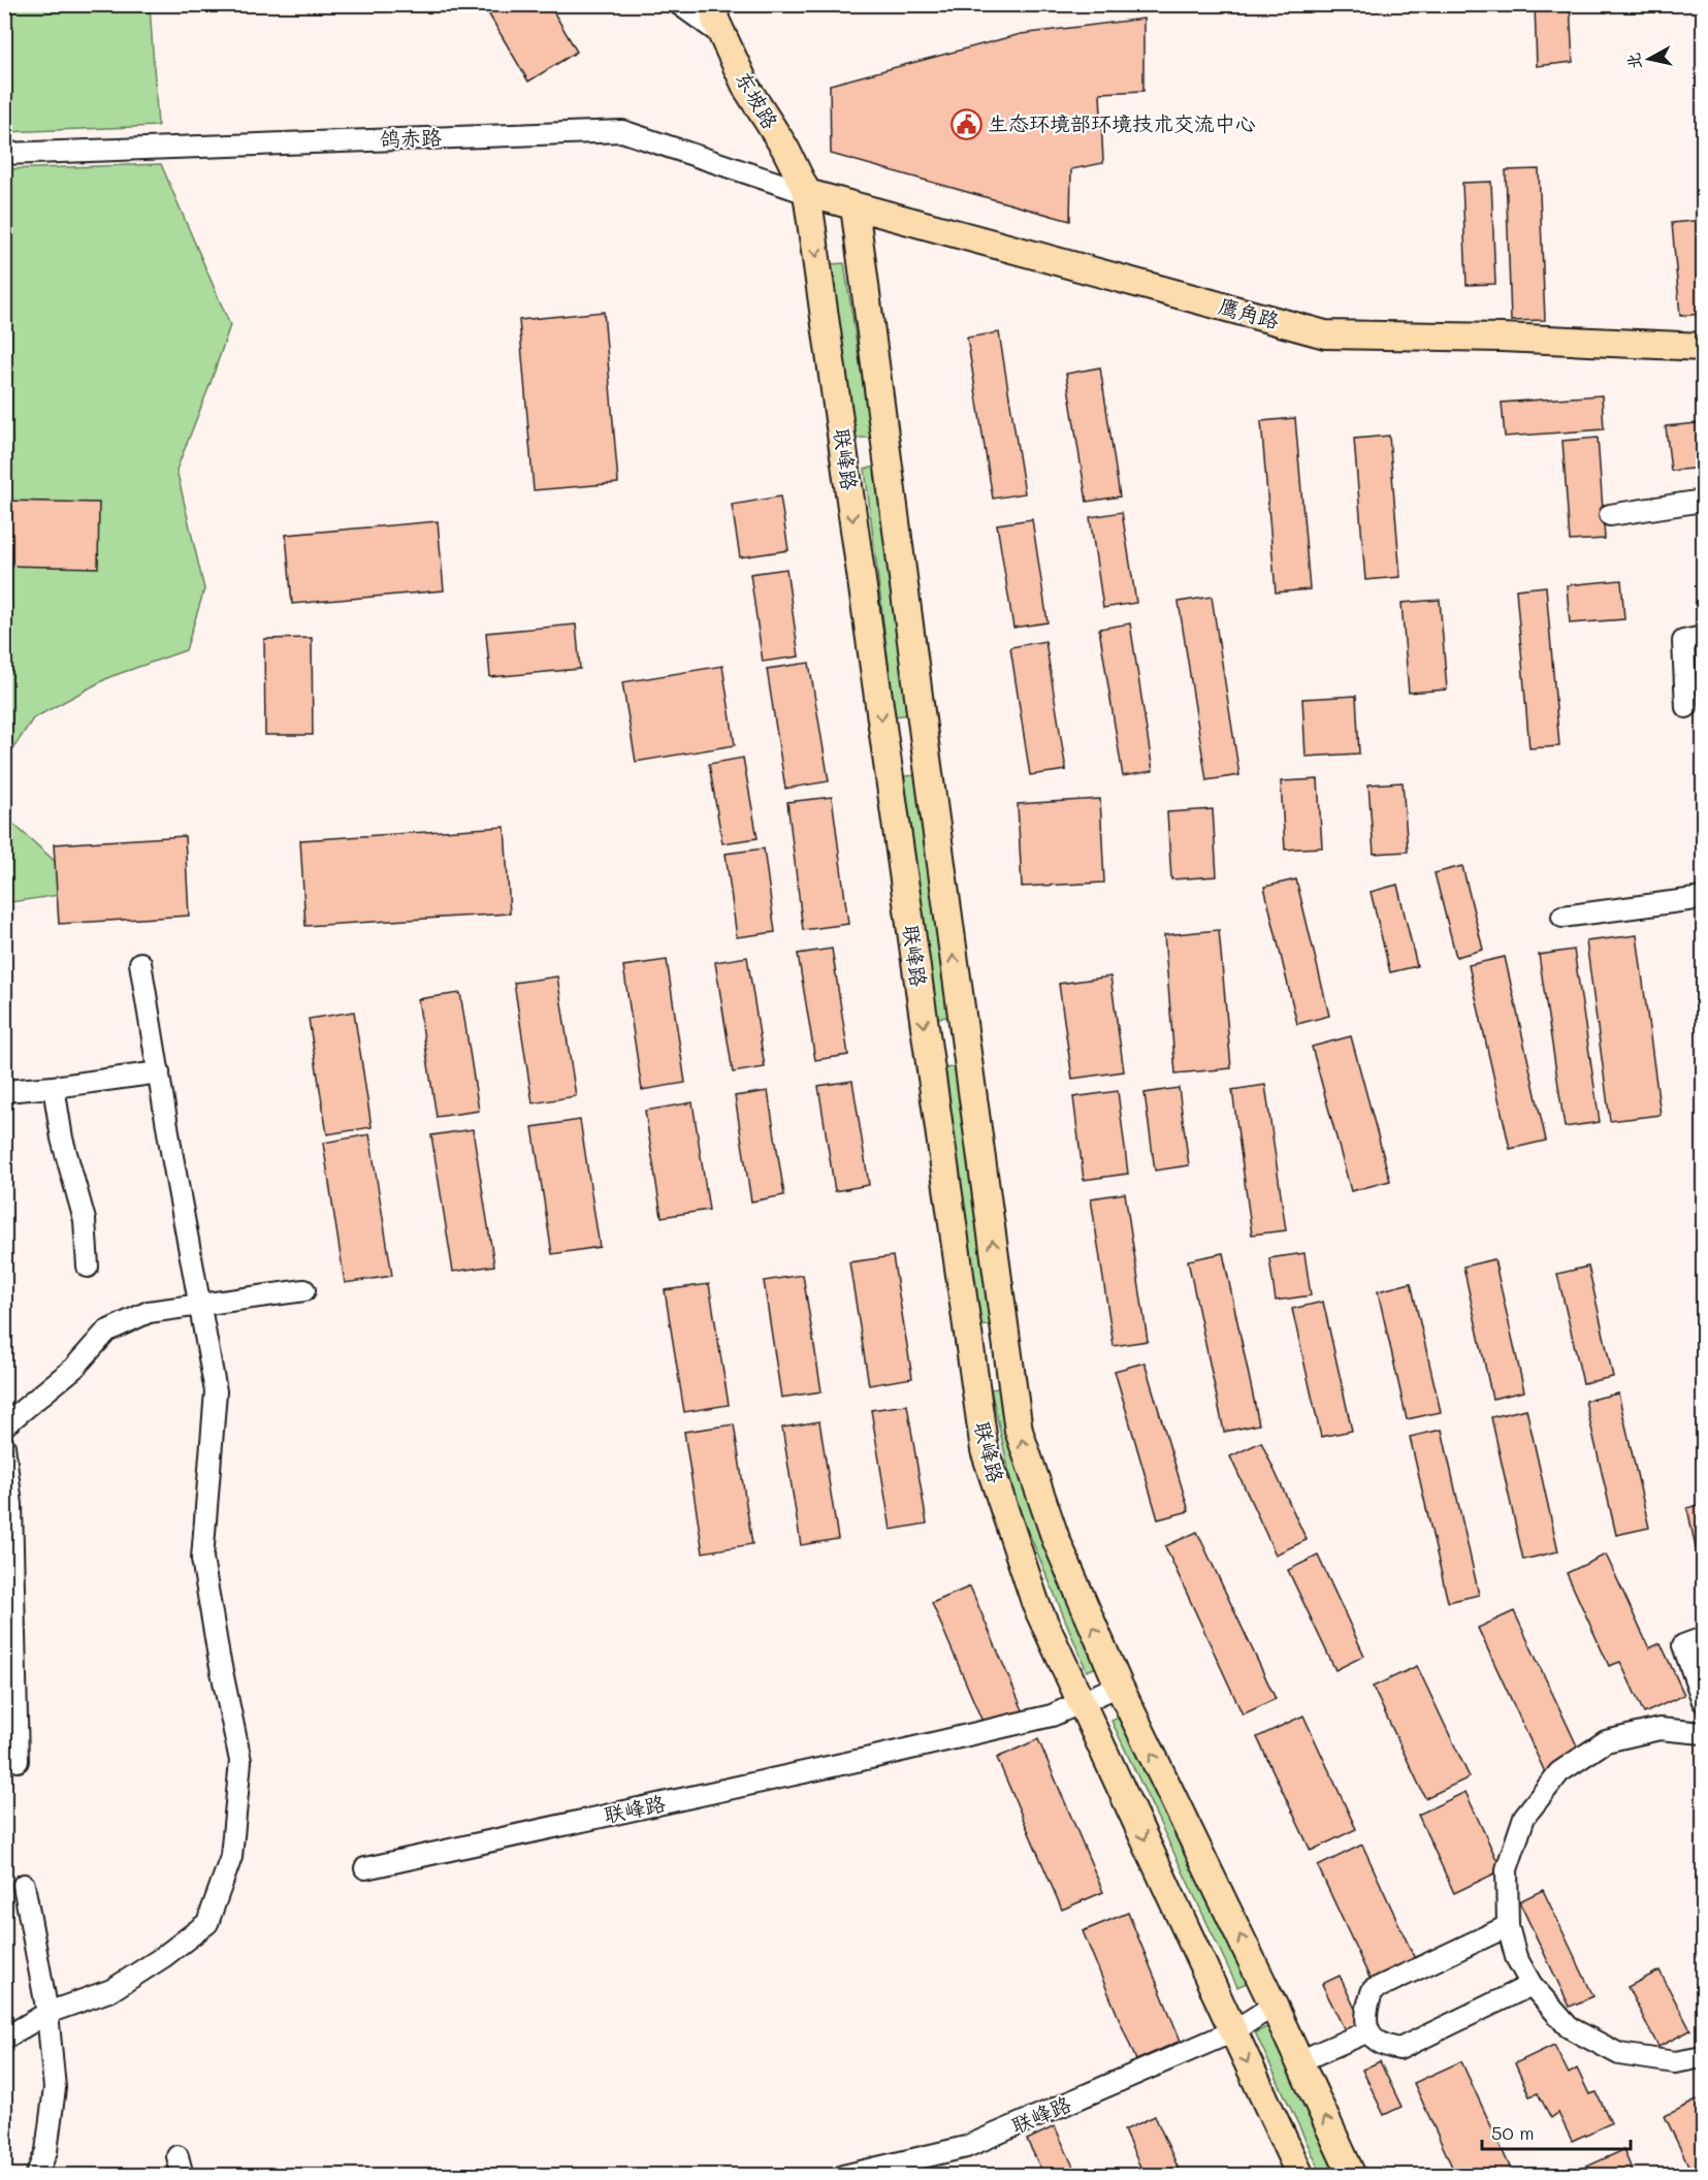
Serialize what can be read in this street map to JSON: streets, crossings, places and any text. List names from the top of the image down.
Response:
{
  "streets": {
    "main road": ["东坡路", "鹰角路", "联峰路"],
    "street": ["鸽赤路"]
  },
  "crossings": [
    ["东坡路", "鸽赤路"],
    ["东坡路", "鹰角路"],
    ["东坡路", "联峰路"],
    ["鸽赤路", "鹰角路"],
    ["鸽赤路", "联峰路"],
    ["鹰角路", "联峰路"]
  ],
  "places": {
    "public building": ["生态环境部环境技术交流中心"]
  },
  "scale_bar": "50 m",
  "north": "left"
}
